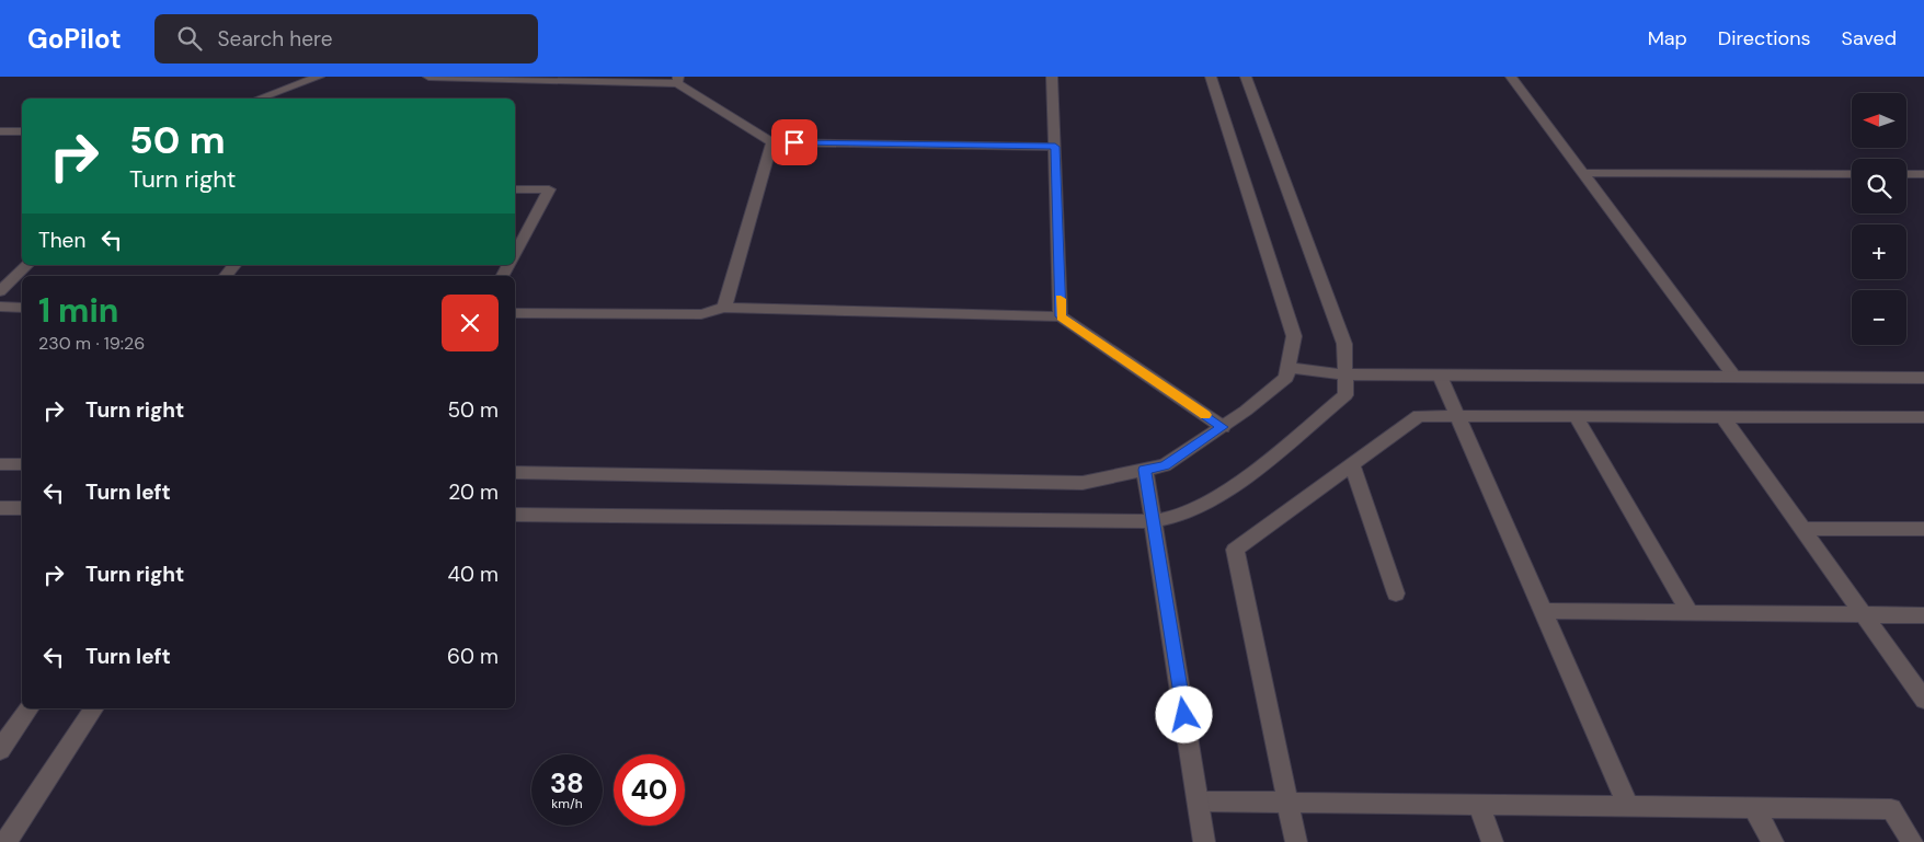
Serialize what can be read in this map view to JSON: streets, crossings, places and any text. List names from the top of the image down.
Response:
{
  "north": "left",
  "page": {
    "header": "GoPilot",
    "search": "Search here",
    "nav": ["Map", "Directions", "Saved"],
    "map_buttons": ["+", "−"],
    "turn": ["50 m", "Turn right"],
    "then": "Then",
    "heading": ["1 min", "230 m · 19:26"],
    "list": [
      {
        "name": "Turn right",
        "value": "50 m"
      },
      {
        "name": "Turn left",
        "value": "20 m"
      },
      {
        "name": "Turn right",
        "value": "40 m"
      },
      {
        "name": "Turn left",
        "value": "60 m"
      }
    ],
    "speed": "38 km/h",
    "limit": "40"
  }
}
